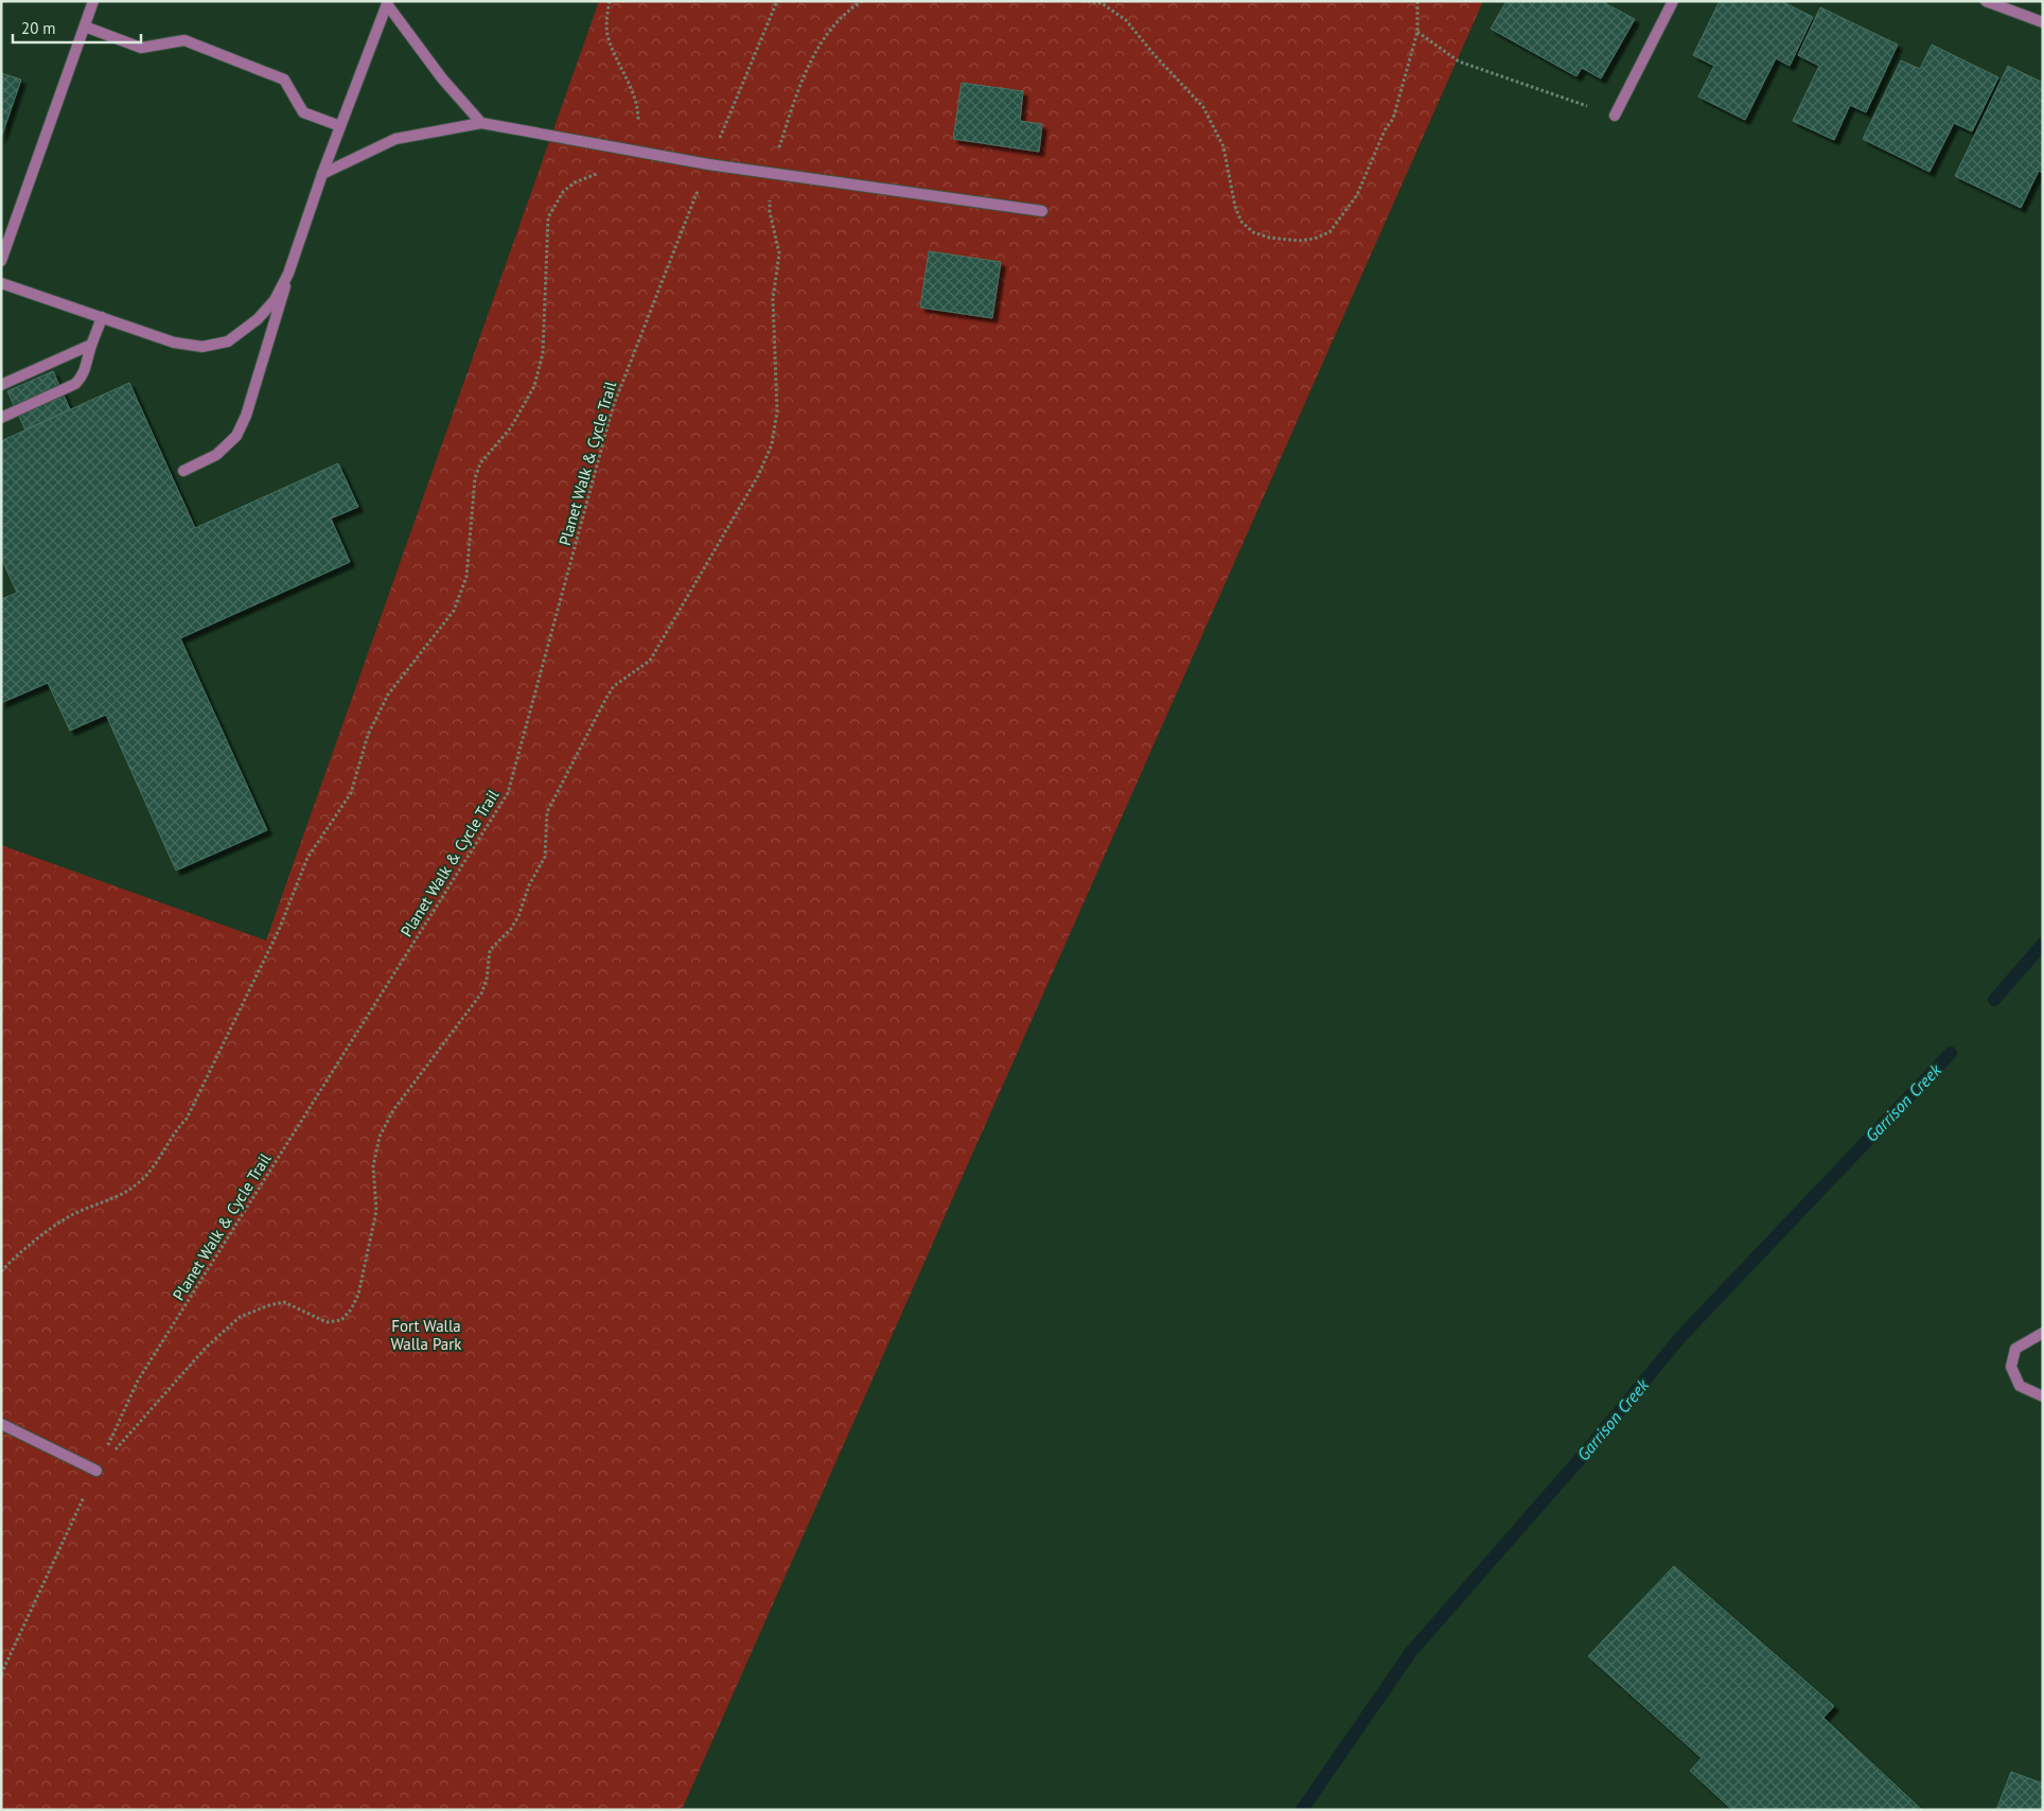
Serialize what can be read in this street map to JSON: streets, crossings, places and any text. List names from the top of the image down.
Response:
{
  "streets": {
    "path": ["Planet Walk & Cycle Trail"]
  },
  "water": ["Garrison Creek"],
  "parks": ["Fort Walla Walla Park"],
  "scale_bar": "20 m"
}
